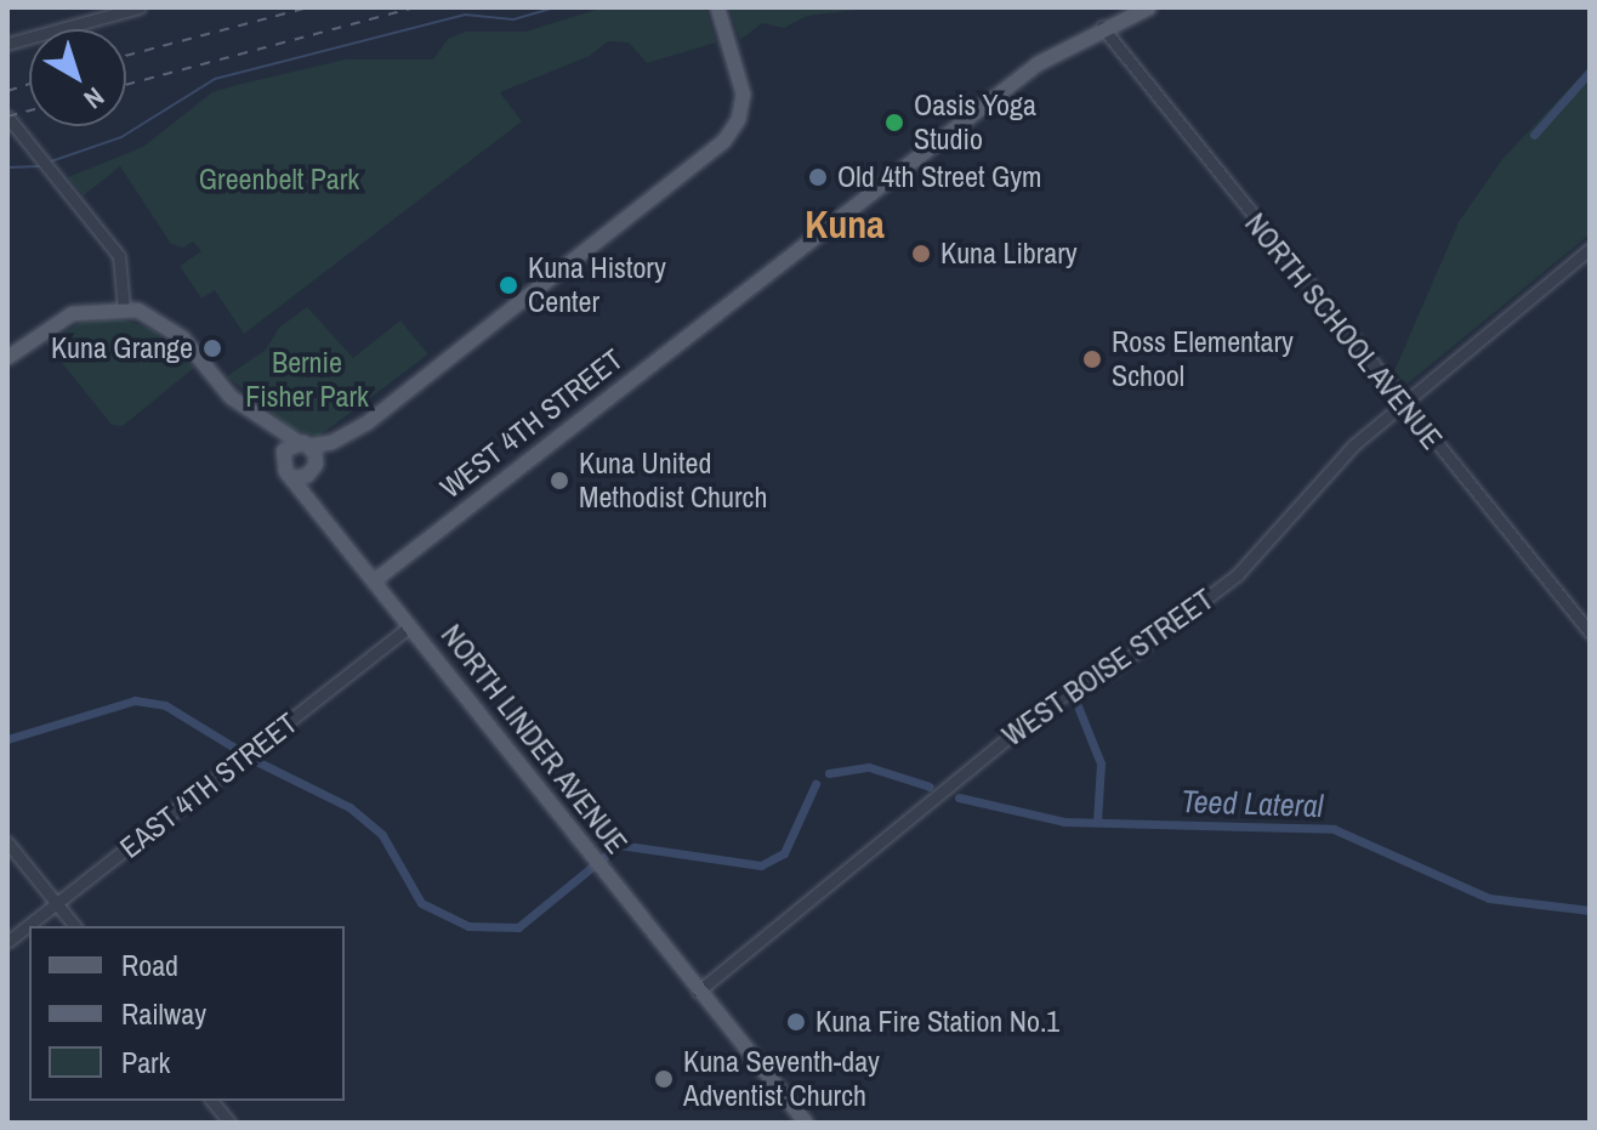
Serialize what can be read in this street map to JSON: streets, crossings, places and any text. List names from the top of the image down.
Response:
{
  "streets": {
    "main road": ["WEST 4TH STREET", "NORTH LINDER AVENUE"],
    "street": ["NORTH SCHOOL AVENUE", "WEST BOISE STREET", "EAST 4TH STREET"]
  },
  "crossings": [
    ["NORTH SCHOOL AVENUE", "WEST 4TH STREET"],
    ["NORTH SCHOOL AVENUE", "WEST BOISE STREET"],
    ["WEST 4TH STREET", "NORTH LINDER AVENUE"],
    ["WEST BOISE STREET", "NORTH LINDER AVENUE"],
    ["NORTH LINDER AVENUE", "EAST 4TH STREET"]
  ],
  "districts": ["Kuna"],
  "water": ["Teed Lateral"],
  "parks": ["Greenbelt Park", "Bernie Fisher Park"],
  "places": [
    "Oasis Yoga Studio",
    "Old 4th Street Gym",
    "Kuna Library",
    "Kuna History Center",
    "Kuna Grange",
    "Ross Elementary School",
    "Kuna United Methodist Church",
    "Kuna Fire Station No.1",
    "Kuna Seventh-day Adventist Church"
  ],
  "legend": ["Road", "Railway", "Park"],
  "north": "bottom right"
}
